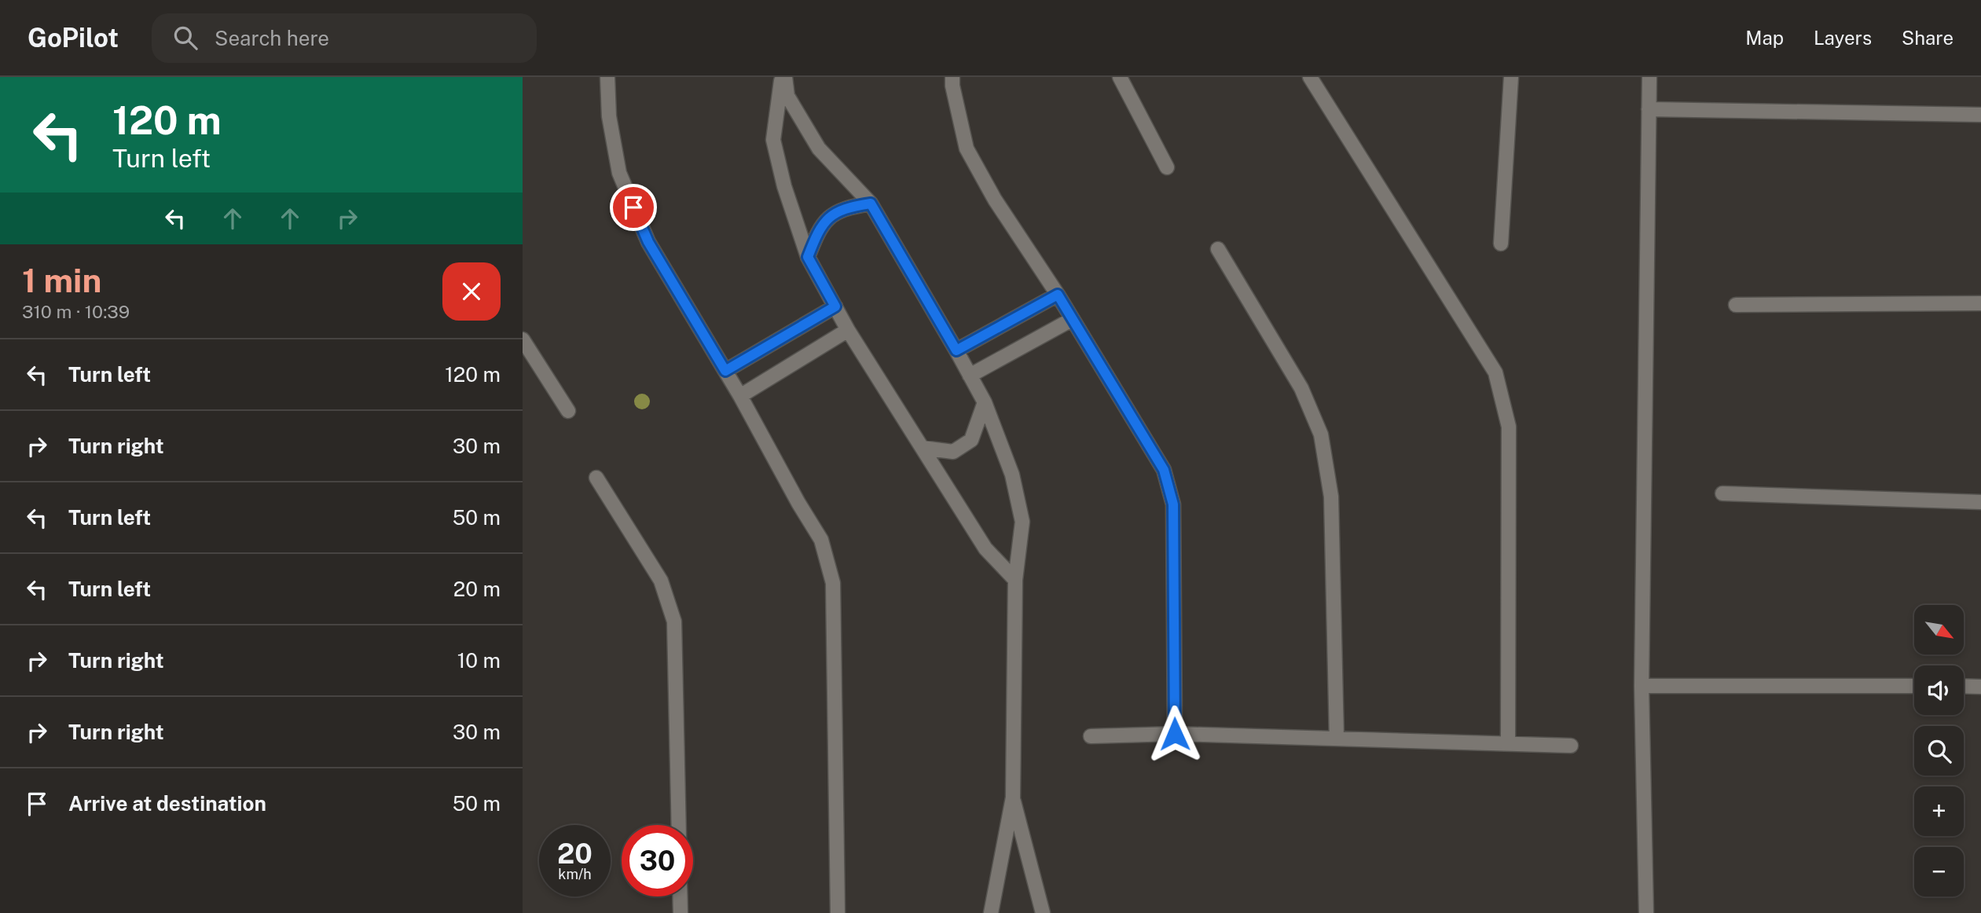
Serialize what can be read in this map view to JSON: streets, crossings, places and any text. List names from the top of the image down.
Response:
{
  "north": "bottom right",
  "page": {
    "header": "GoPilot",
    "search": "Search here",
    "nav": ["Map", "Layers", "Share"],
    "turn": ["120 m", "Turn left"],
    "heading": ["1 min", "310 m · 10:39"],
    "list": [
      {
        "name": "Turn left",
        "value": "120 m"
      },
      {
        "name": "Turn right",
        "value": "30 m"
      },
      {
        "name": "Turn left",
        "value": "50 m"
      },
      {
        "name": "Turn left",
        "value": "20 m"
      },
      {
        "name": "Turn right",
        "value": "10 m"
      },
      {
        "name": "Turn right",
        "value": "30 m"
      },
      {
        "name": "Arrive at destination",
        "value": "50 m"
      }
    ],
    "map_buttons": ["+", "−"],
    "speed": "20 km/h",
    "limit": "30"
  }
}
